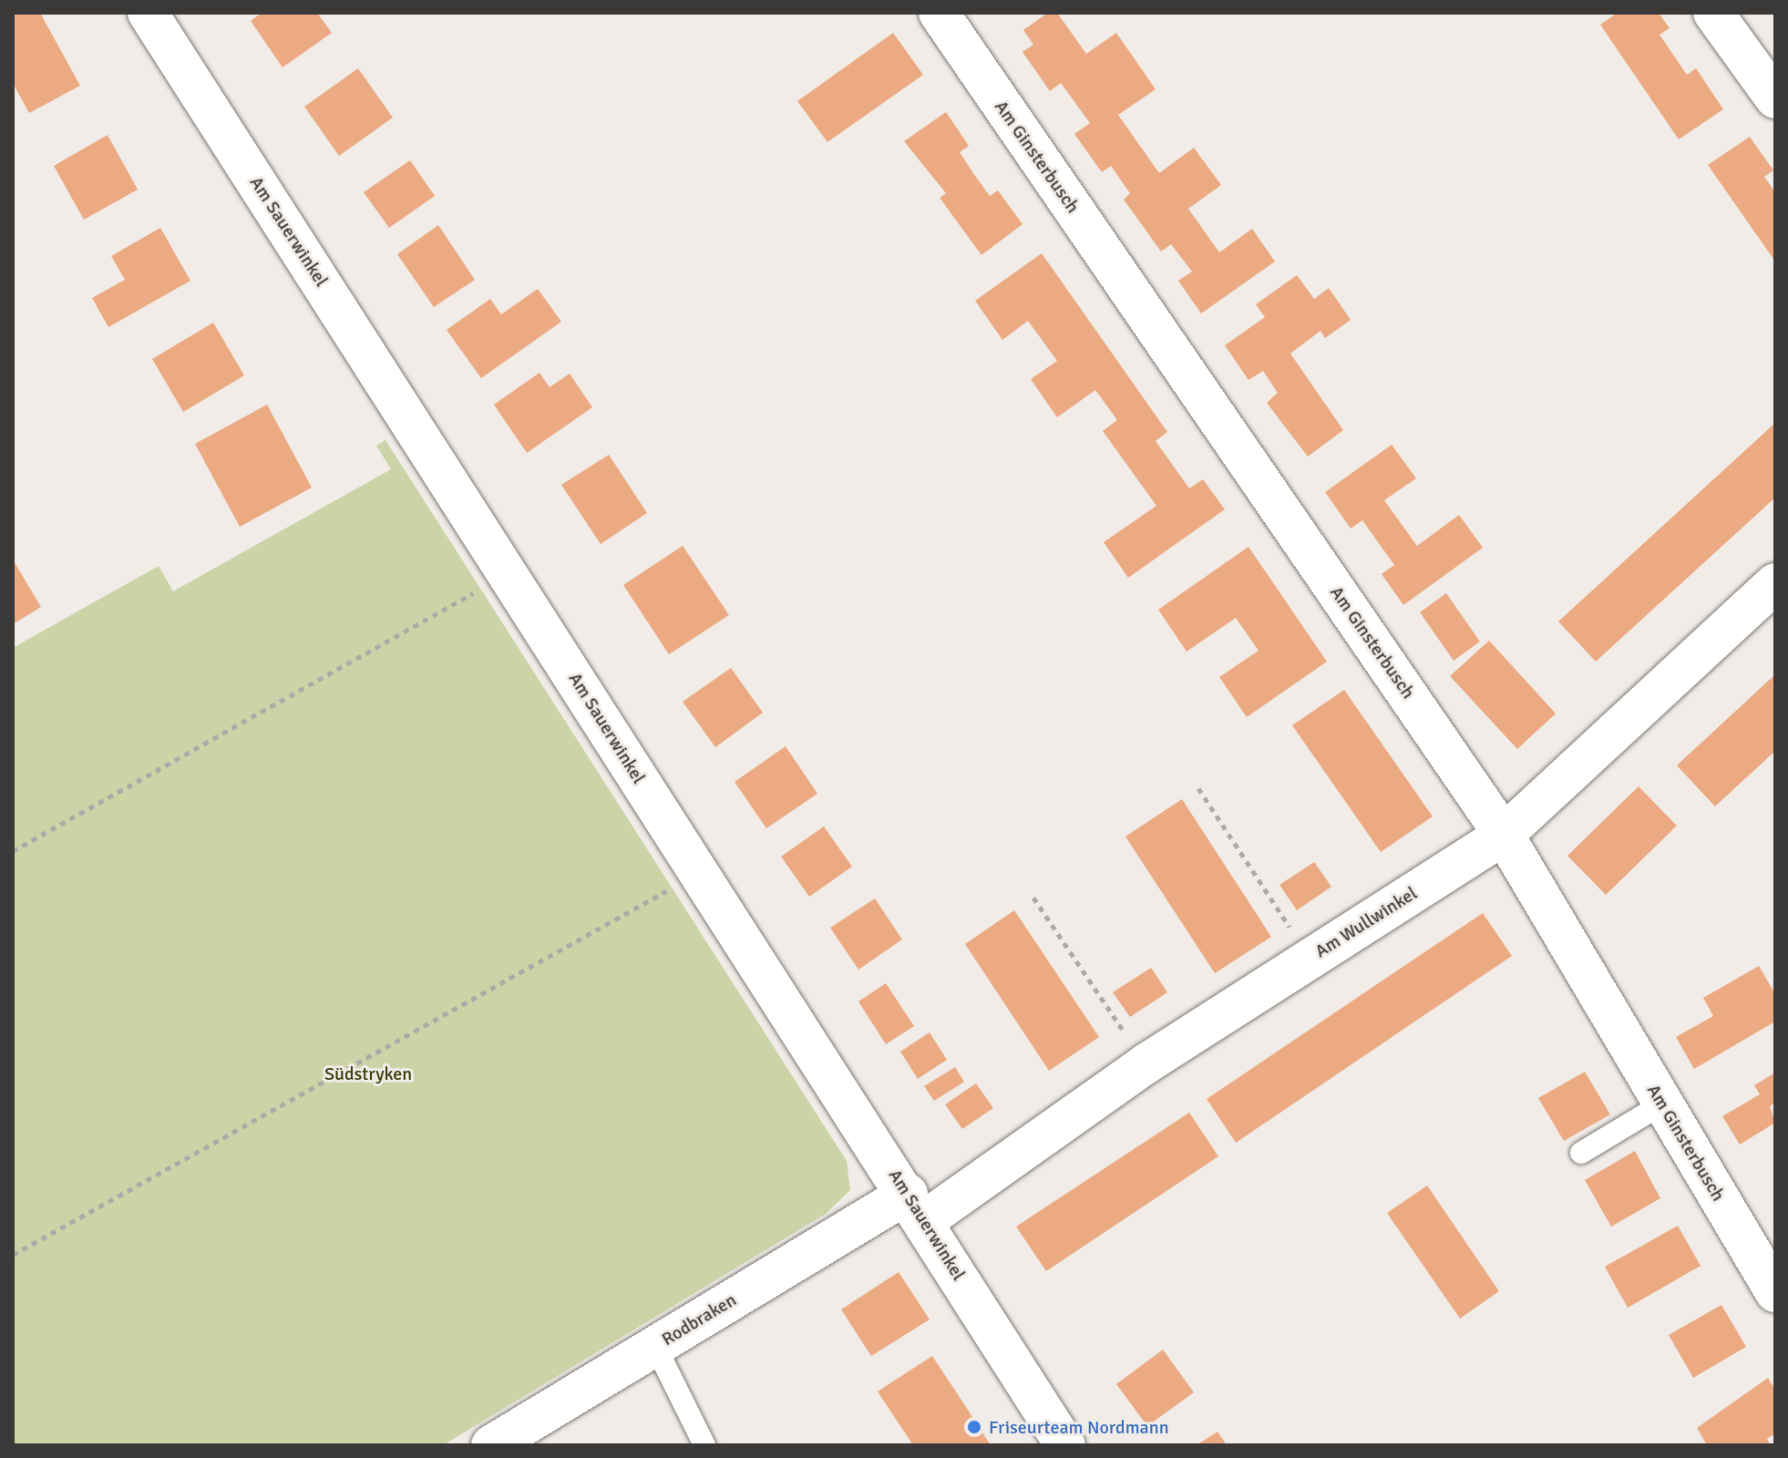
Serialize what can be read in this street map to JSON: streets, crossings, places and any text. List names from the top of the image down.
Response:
{
  "streets": {
    "street": [
      "Am Ginsterbusch",
      "Am Sauerwinkel",
      "Am Wullwinkel",
      "Rodbraken"
    ]
  },
  "crossings": [
    ["Am Ginsterbusch", "Am Wullwinkel"],
    ["Am Sauerwinkel", "Am Wullwinkel"],
    ["Am Sauerwinkel", "Rodbraken"],
    ["Am Wullwinkel", "Rodbraken"]
  ],
  "parks": ["Südstryken"],
  "places": ["Friseurteam Nordmann"]
}
